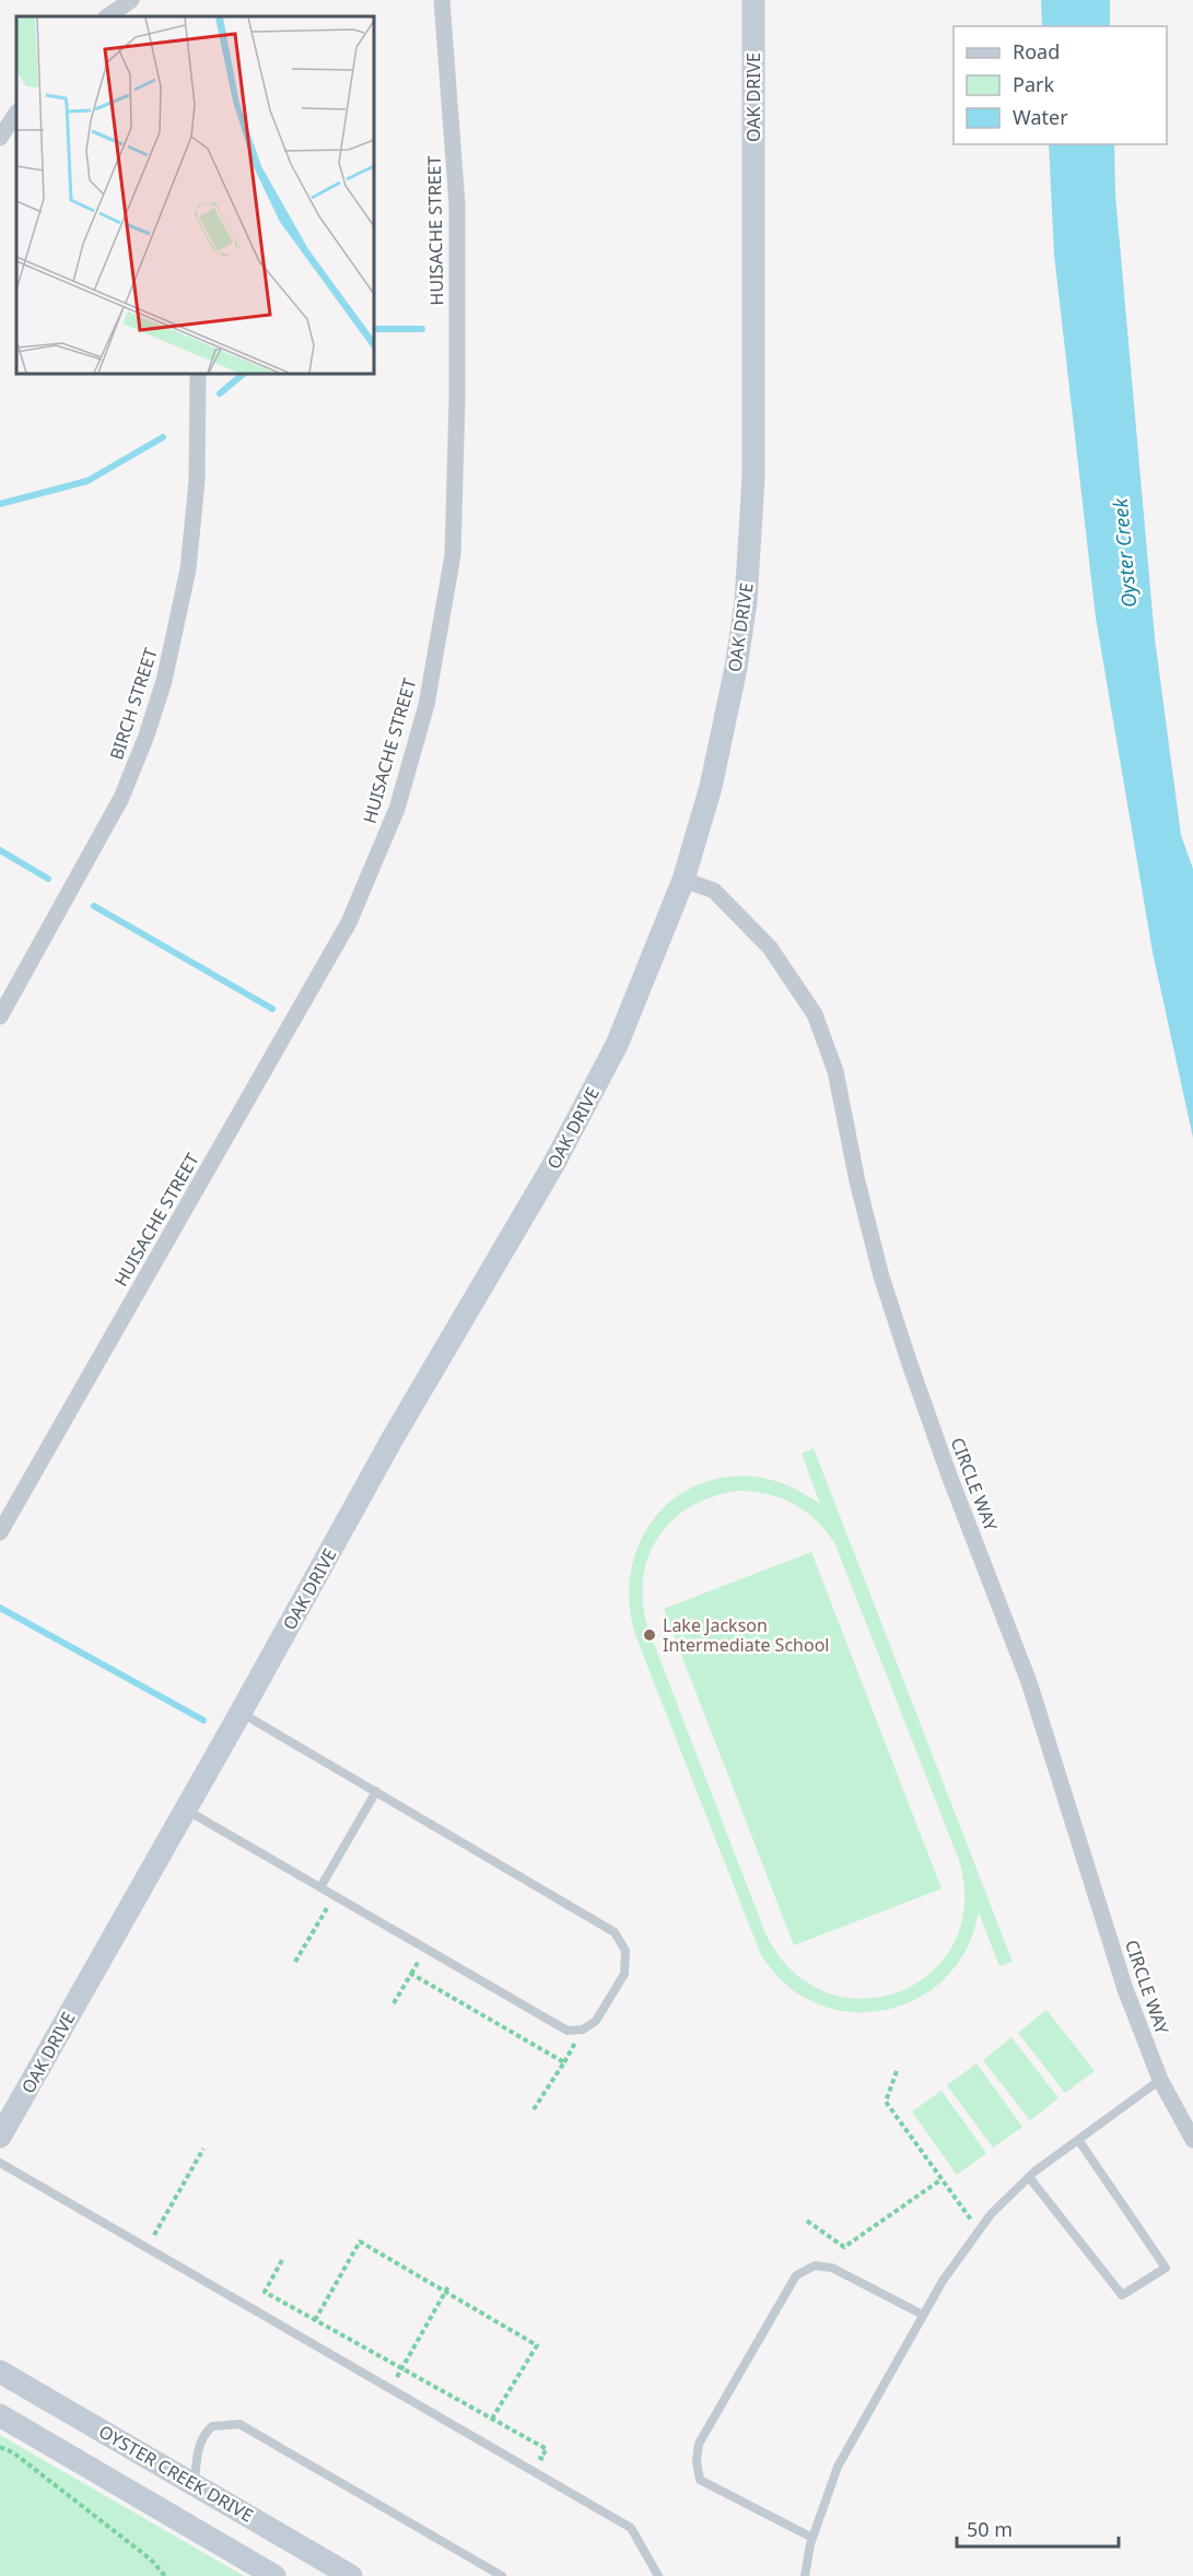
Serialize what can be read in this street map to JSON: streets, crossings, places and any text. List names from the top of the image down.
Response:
{
  "streets": {
    "street": [
      "OAK DRIVE",
      "HUISACHE STREET",
      "BIRCH STREET",
      "CIRCLE WAY",
      "OYSTER CREEK DRIVE"
    ]
  },
  "crossings": [
    ["OAK DRIVE", "CIRCLE WAY"]
  ],
  "water": ["Oyster Creek"],
  "places": ["Lake Jackson Intermediate School"],
  "legend": ["Road", "Park", "Water"],
  "scale_bar": "50 m"
}
